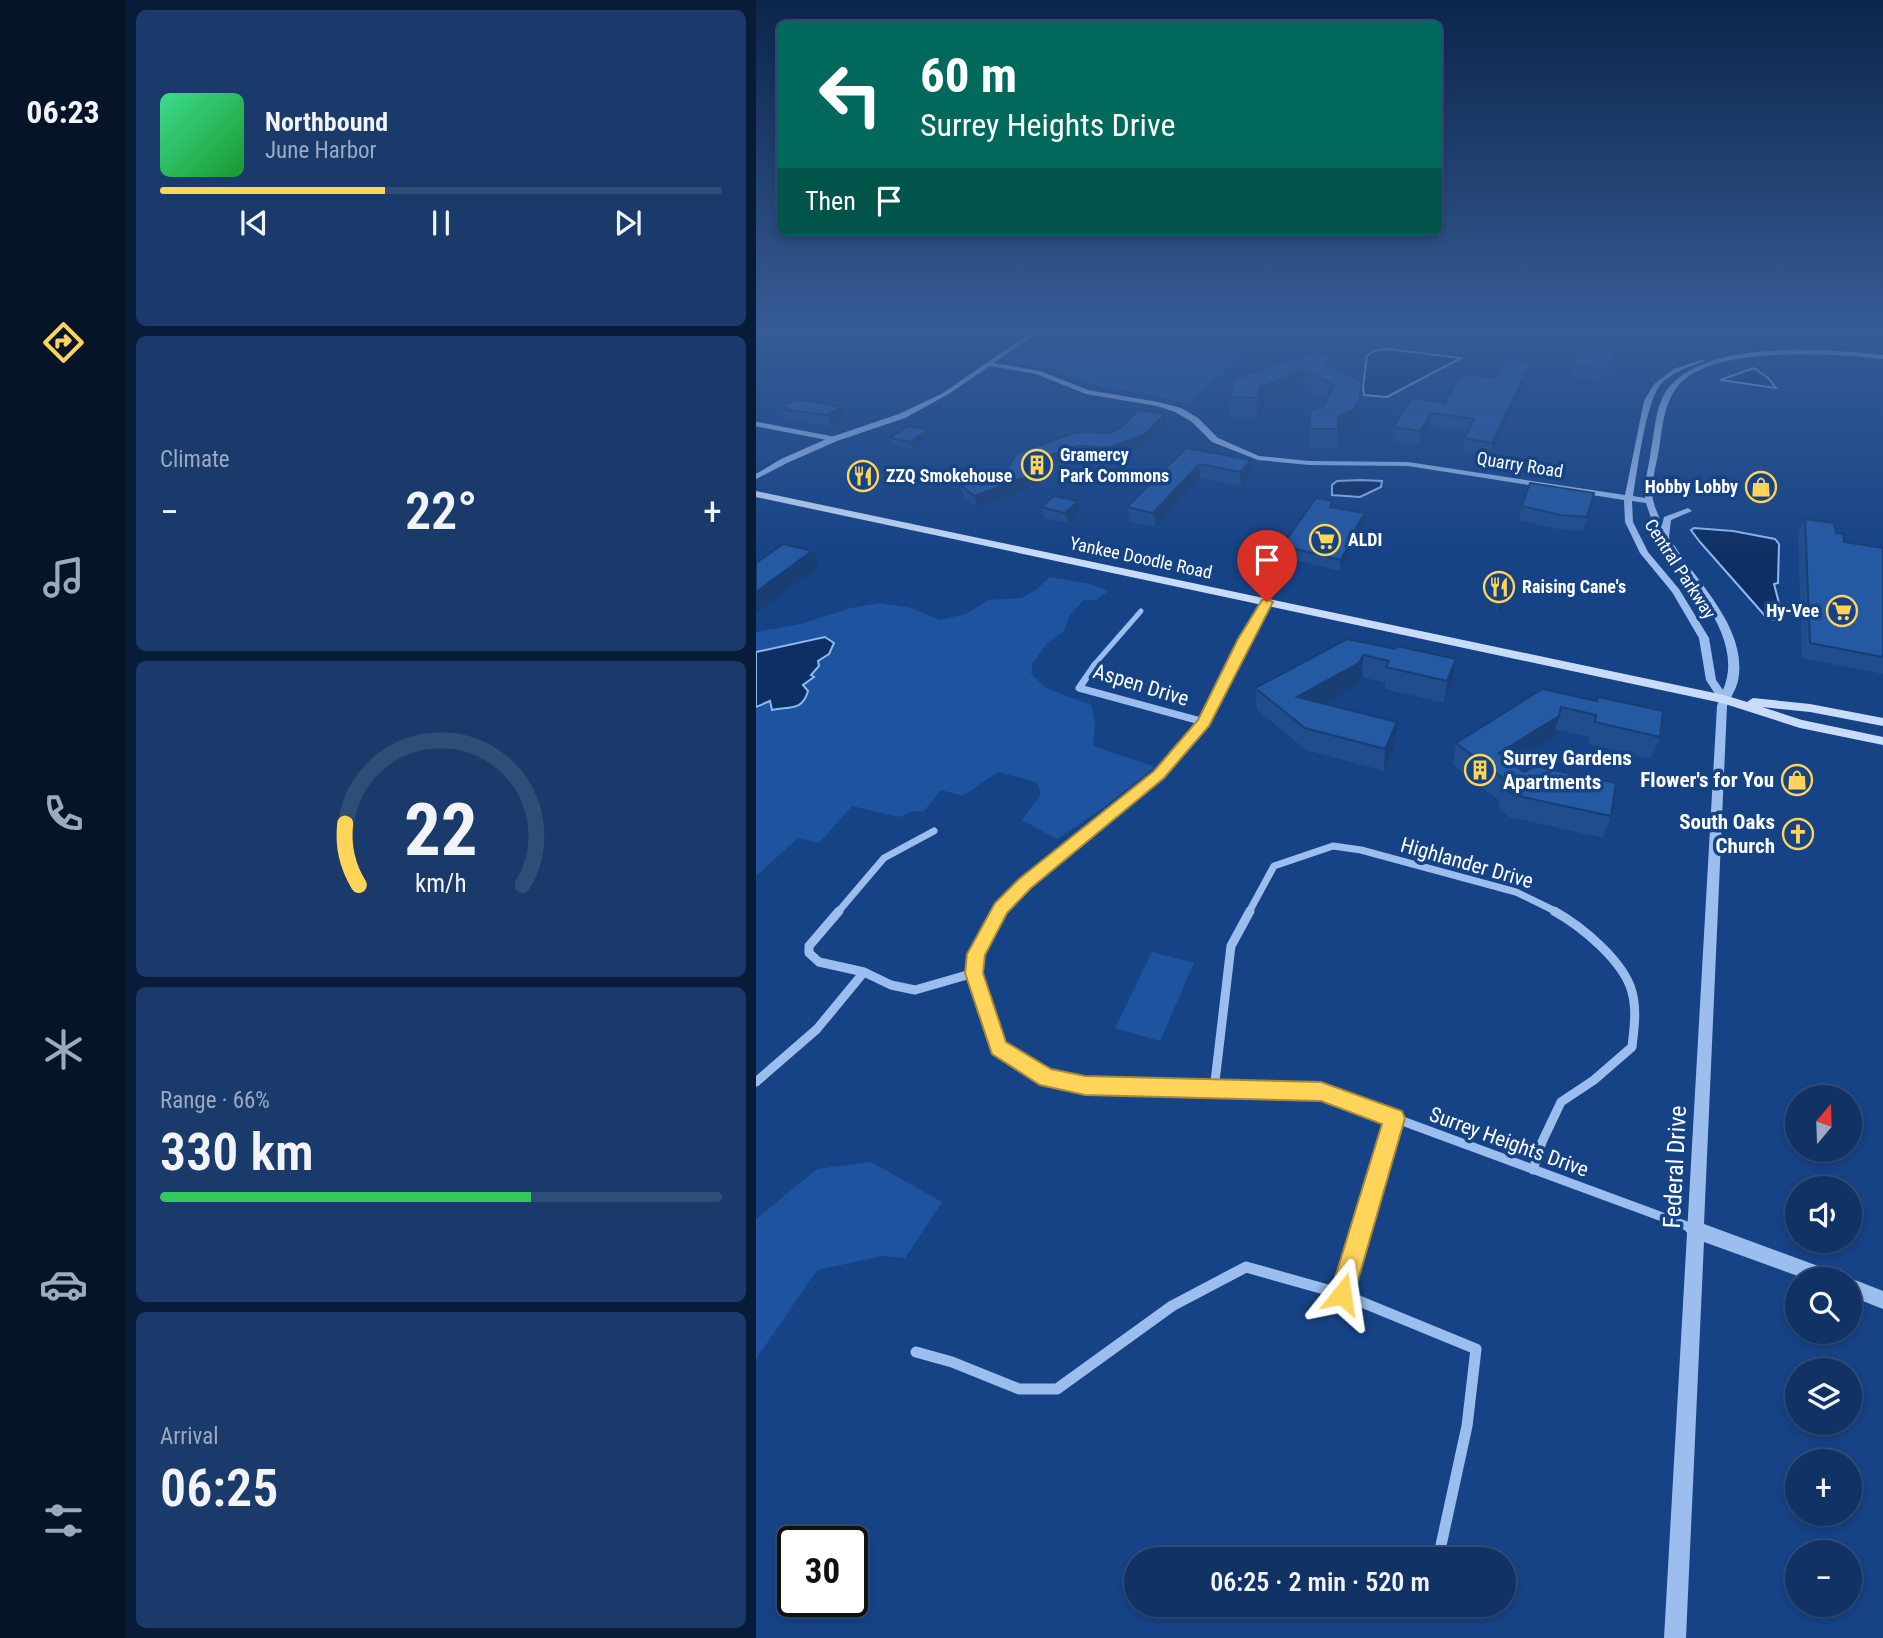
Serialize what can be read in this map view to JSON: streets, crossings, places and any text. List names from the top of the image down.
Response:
{
  "streets": {
    "main road": ["Yankee Doodle Road"],
    "street": [
      "Quarry Road",
      "Central Parkway",
      "Aspen Drive",
      "Highlander Drive",
      "Surrey Heights Drive",
      "Federal Drive"
    ]
  },
  "crossings": [
    ["Quarry Road", "Central Parkway"],
    ["Yankee Doodle Road", "Central Parkway"],
    ["Yankee Doodle Road", "Federal Drive"],
    ["Central Parkway", "Federal Drive"],
    ["Highlander Drive", "Surrey Heights Drive"],
    ["Surrey Heights Drive", "Federal Drive"]
  ],
  "places": {
    "building": ["Gramercy Park Commons", "Surrey Gardens Apartments"],
    "restaurant": ["ZZQ Smokehouse", "Raising Cane's"],
    "shop": ["Hobby Lobby", "Flower's for You"],
    "supermarket": ["ALDI", "Hy-Vee"],
    "church": ["South Oaks Church"]
  },
  "north": "top",
  "page": {
    "tabs": "06:23",
    "turn": ["60 m", "Surrey Heights Drive"],
    "song": ["Northbound", "June Harbor"],
    "then": "Then",
    "tile": [
      "Climate",
      ["Range · 66%", "330 km"],
      ["Arrival", "06:25"]
    ],
    "heat": ["−", "22°", "+"],
    "map_buttons": ["+", "−"],
    "limit": "30",
    "trip": "06:25 · 2 min · 520 m",
    "gauge": ["22", "km/h"]
  }
}
